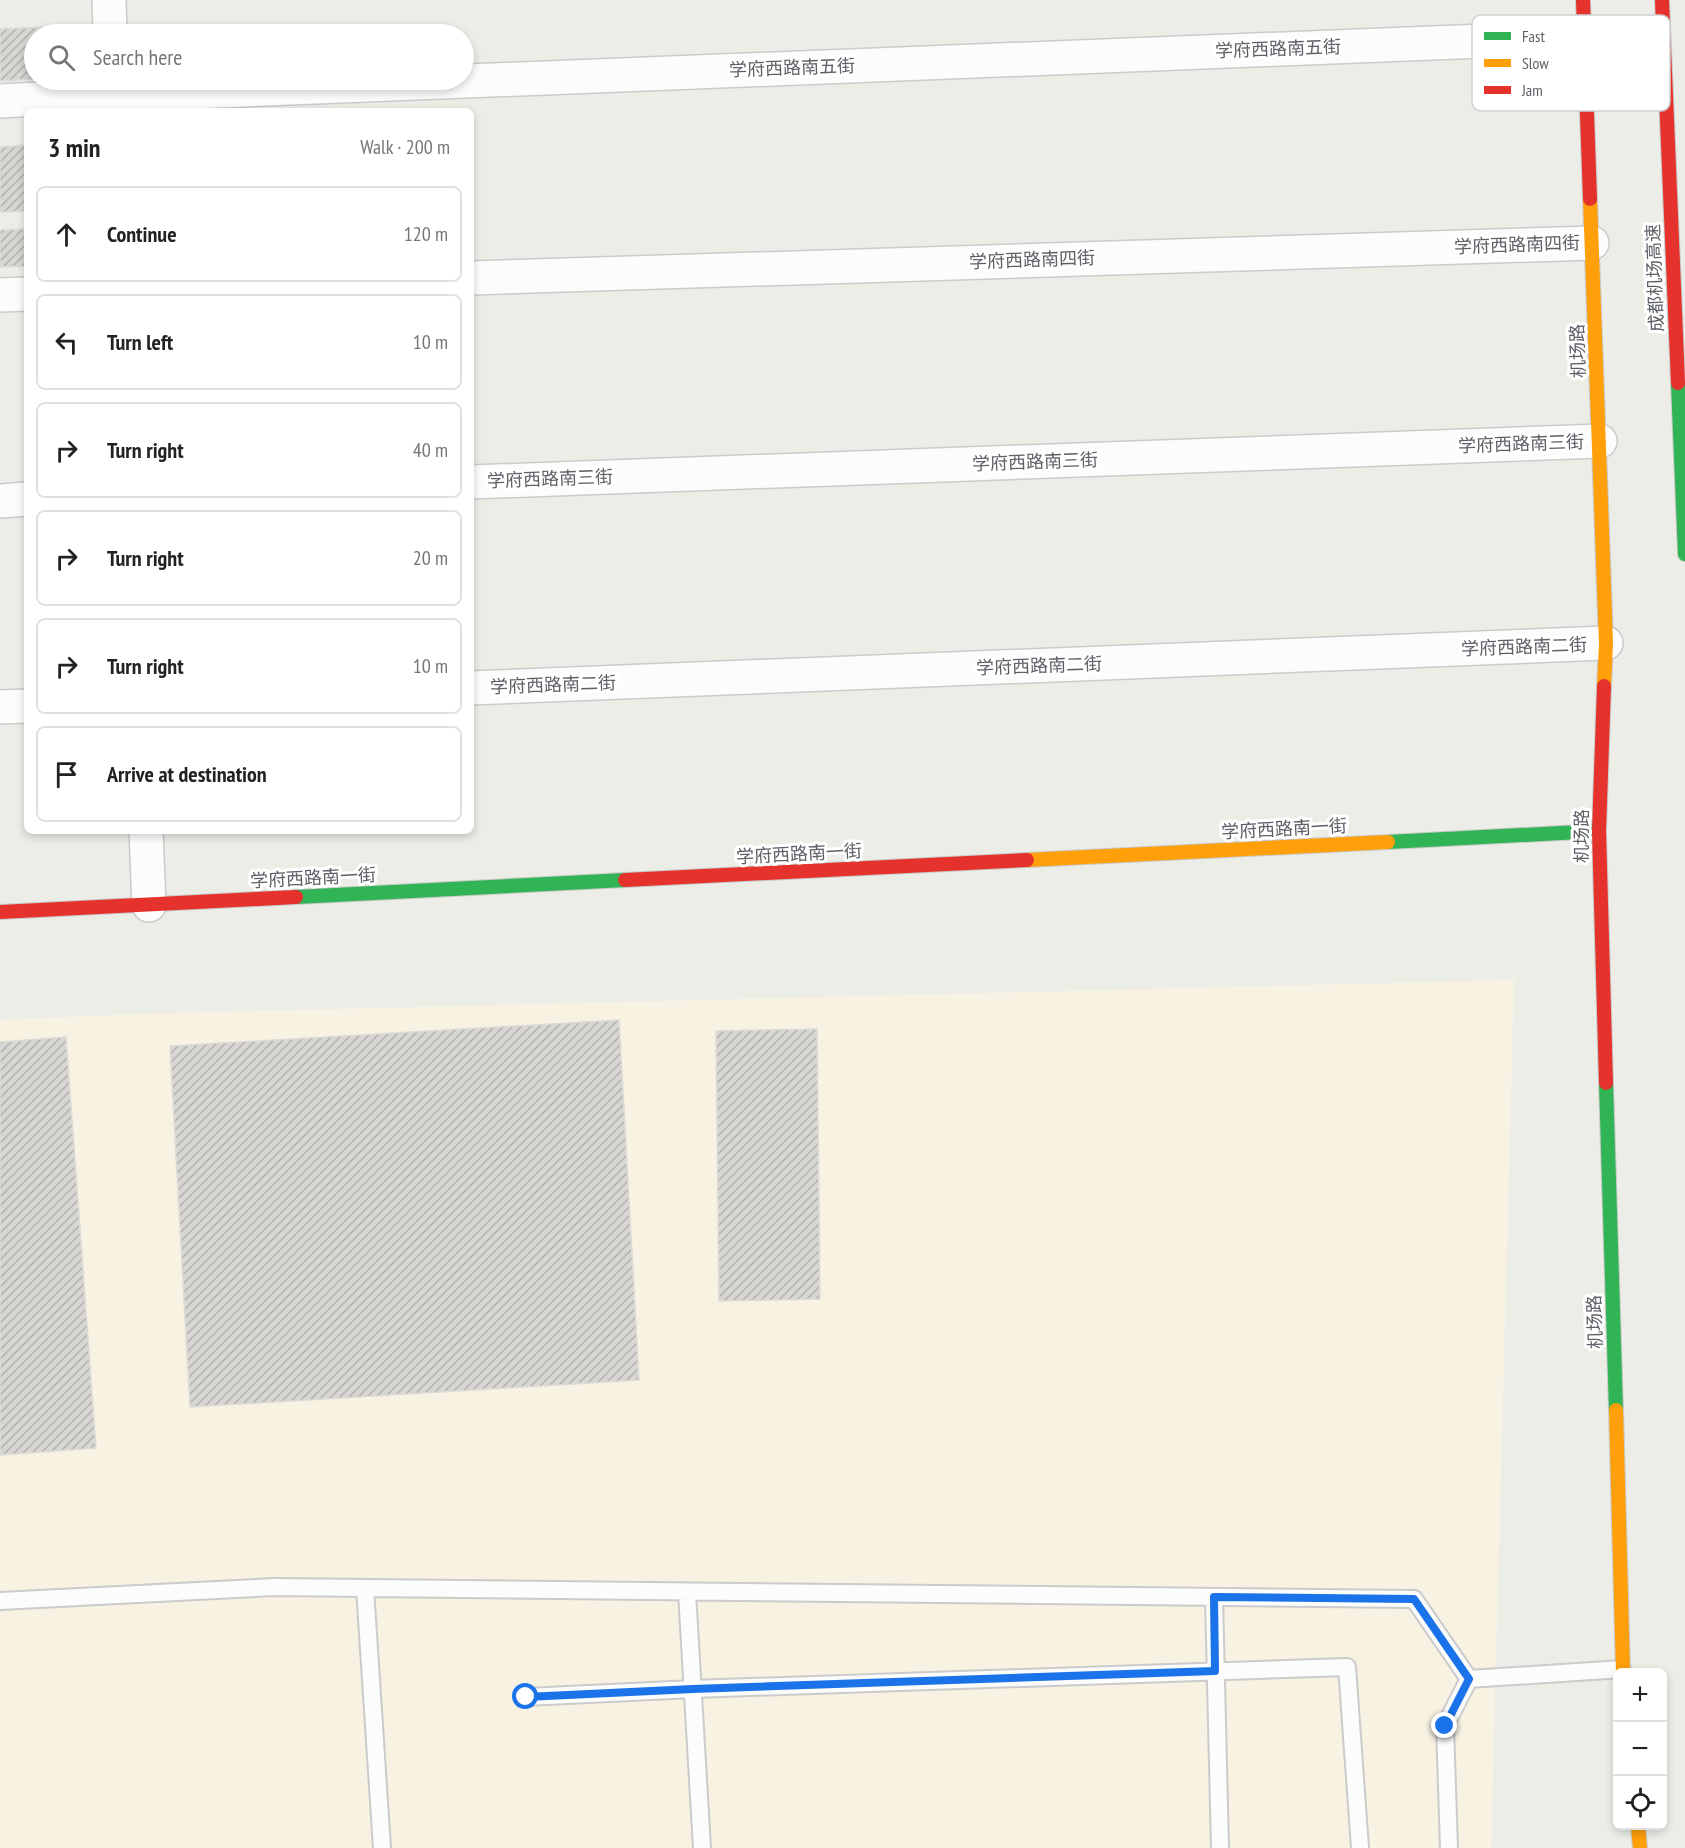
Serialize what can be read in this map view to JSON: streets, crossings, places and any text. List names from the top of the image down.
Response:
{
  "streets": {
    "main road": ["成都机场高速", "机场路", "学府西路南一街"],
    "street": [
      "学府西路南五街",
      "学府西路南四街",
      "学府西路南三街",
      "学府西路南二街"
    ]
  },
  "crossings": [
    ["学府西路南四街", "机场路"],
    ["机场路", "学府西路南三街"],
    ["机场路", "学府西路南二街"],
    ["机场路", "学府西路南一街"]
  ],
  "legend": ["Fast", "Slow", "Jam"],
  "page": {
    "search": "Search here",
    "heading": ["3 min", "Walk · 200 m"],
    "list": [
      ["Continue", "120 m"],
      ["Turn left", "10 m"],
      ["Turn right", "40 m"],
      ["Turn right", "20 m"],
      ["Turn right", "10 m"],
      "Arrive at destination"
    ],
    "map_buttons": ["+", "−"]
  }
}
